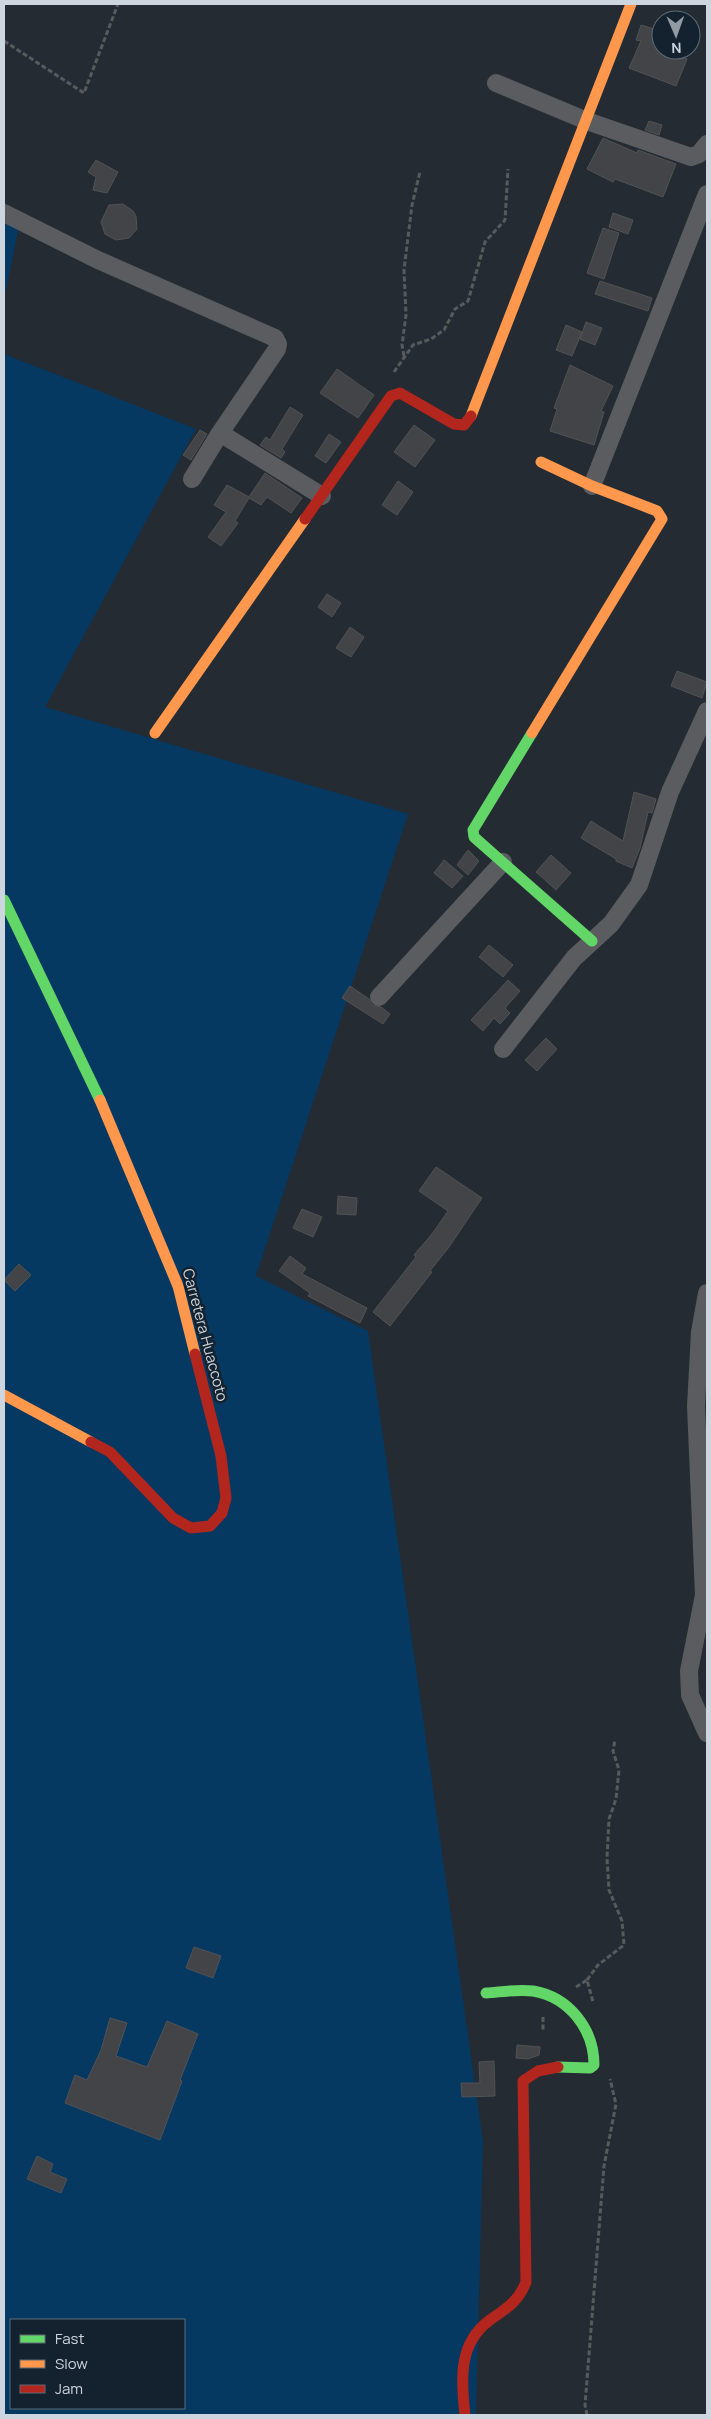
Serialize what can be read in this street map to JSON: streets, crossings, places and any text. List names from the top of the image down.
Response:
{
  "streets": {
    "street": ["Carretera Huaccoto"]
  },
  "legend": ["Fast", "Slow", "Jam"],
  "north": "bottom"
}
